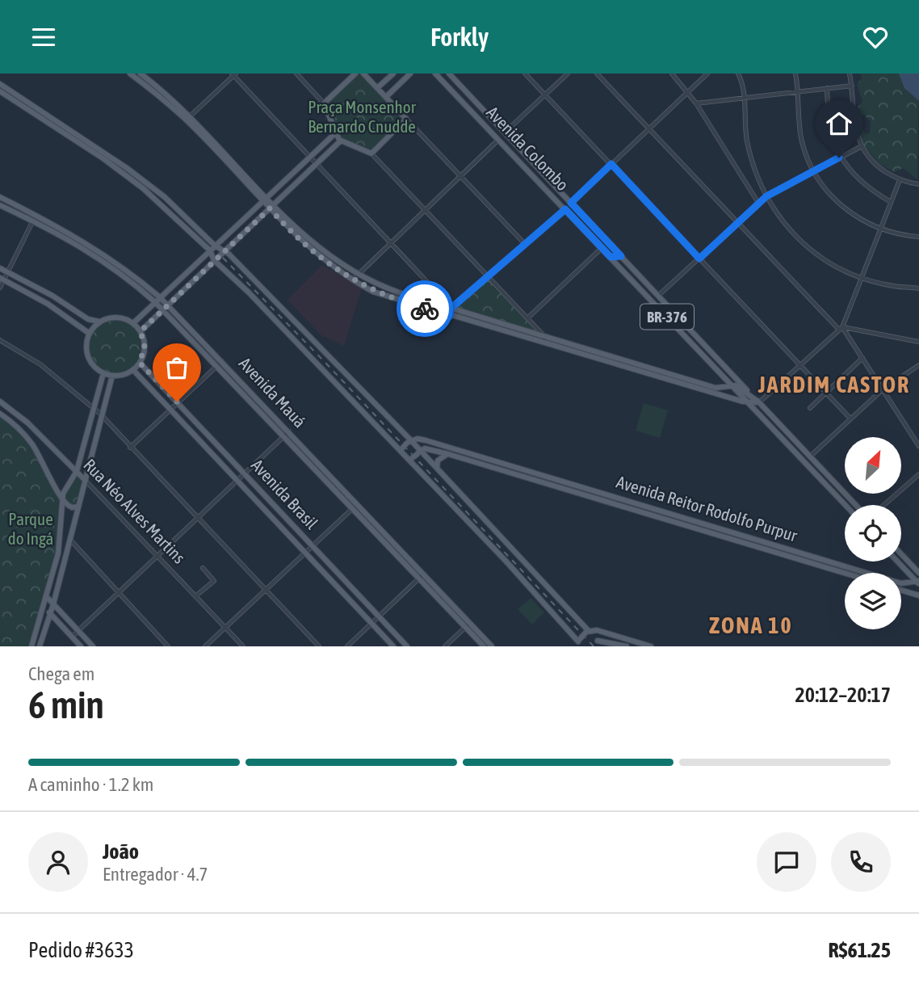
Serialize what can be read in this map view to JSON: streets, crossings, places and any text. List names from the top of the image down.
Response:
{
  "streets": {
    "main road": [
      "Avenida Colombo",
      "BR-376",
      "Avenida Mauá",
      "Avenida Brasil",
      "Avenida Reitor Rodolfo Purpur",
      "Rua Néo Alves Martins"
    ]
  },
  "districts": ["JARDIM CASTOR", "ZONA 10"],
  "parks": ["Praça Monsenhor Bernardo Cnudde", "Parque do Ingá"],
  "north": "top right",
  "page": {
    "header": "Forkly",
    "heading": ["6 min", "Chega em", "20:12–20:17"],
    "panel": [
      "João",
      "Entregador · 4.7",
      "Pedido #3633",
      "R$61.25"
    ],
    "bar": "A caminho · 1.2 km"
  }
}
